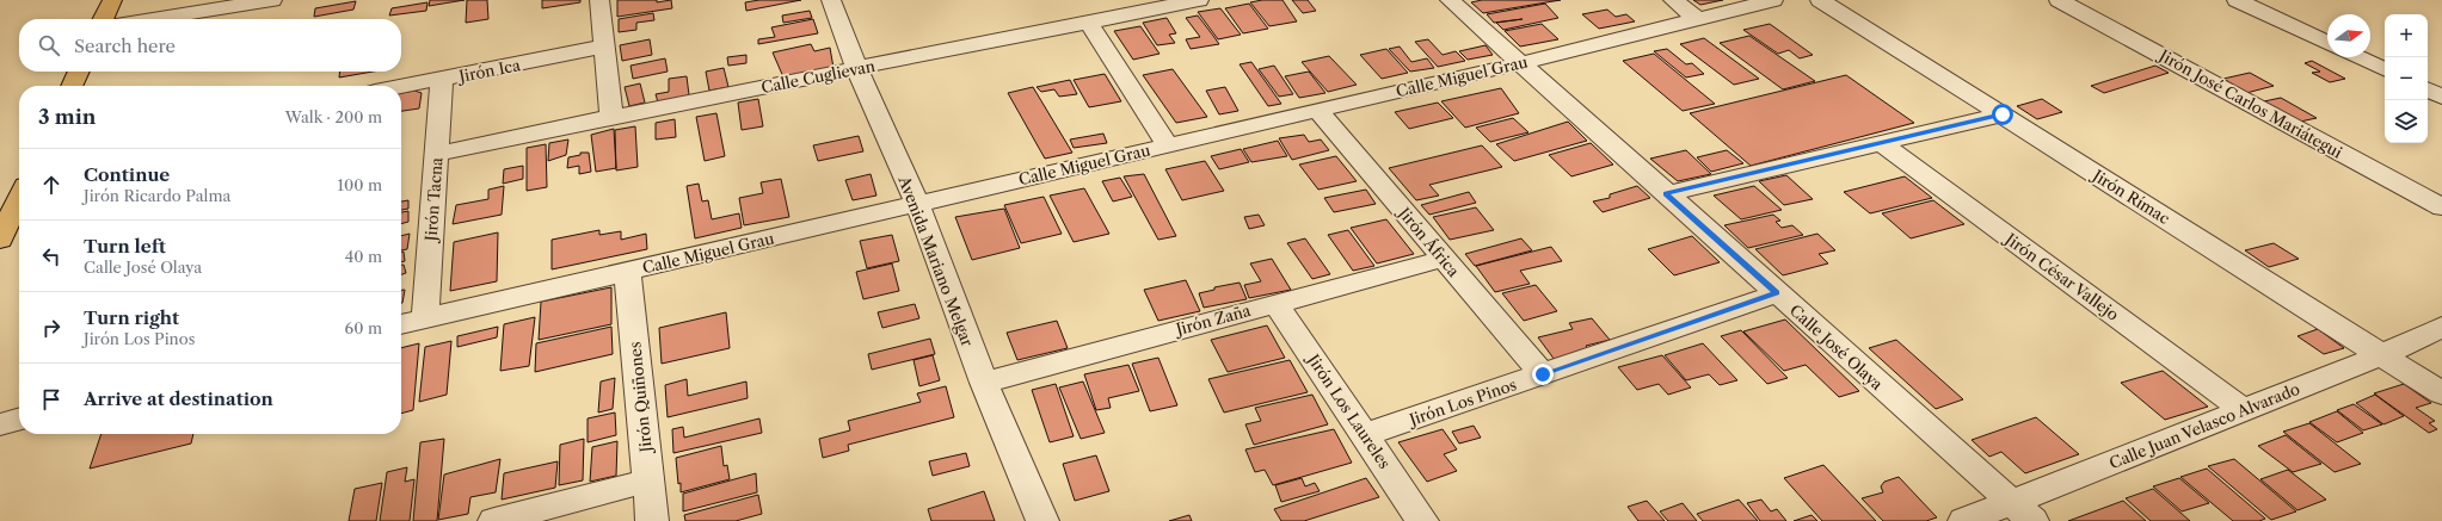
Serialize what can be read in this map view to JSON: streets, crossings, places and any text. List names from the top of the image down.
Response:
{
  "streets": {
    "street": [
      "Jirón Ica",
      "Calle Cuglievan",
      "Calle Miguel Grau",
      "Jirón José Carlos Mariátegui",
      "Jirón Rímac",
      "Jirón Tacna",
      "Jirón África",
      "Avenida Mariano Melgar",
      "Jirón César Vallejo",
      "Jirón Zaña",
      "Calle José Olaya",
      "Jirón Quiñones",
      "Jirón Los Pinos",
      "Jirón Los Laureles",
      "Calle Juan Velasco Alvarado"
    ]
  },
  "crossings": [
    ["Jirón Ica", "Jirón Tacna"],
    ["Calle Cuglievan", "Jirón Tacna"],
    ["Calle Cuglievan", "Avenida Mariano Melgar"],
    ["Calle Miguel Grau", "Jirón Tacna"],
    ["Calle Miguel Grau", "Jirón África"],
    ["Calle Miguel Grau", "Avenida Mariano Melgar"],
    ["Calle Miguel Grau", "Calle José Olaya"],
    ["Calle Miguel Grau", "Jirón Quiñones"],
    ["Jirón Rímac", "Calle Juan Velasco Alvarado"],
    ["Jirón África", "Jirón Zaña"],
    ["Jirón África", "Jirón Los Pinos"],
    ["Avenida Mariano Melgar", "Jirón Zaña"],
    ["Jirón César Vallejo", "Calle Juan Velasco Alvarado"],
    ["Jirón Zaña", "Jirón Los Laureles"],
    ["Calle José Olaya", "Jirón Los Pinos"],
    ["Calle José Olaya", "Calle Juan Velasco Alvarado"],
    ["Jirón Los Pinos", "Jirón Los Laureles"]
  ],
  "north": "right",
  "page": {
    "map_buttons": ["+", "−"],
    "search": "Search here",
    "heading": ["3 min", "Walk · 200 m"],
    "list": [
      ["Continue", "Jirón Ricardo Palma", "100 m"],
      ["Turn left", "Calle José Olaya", "40 m"],
      ["Turn right", "Jirón Los Pinos", "60 m"],
      "Arrive at destination"
    ]
  }
}
